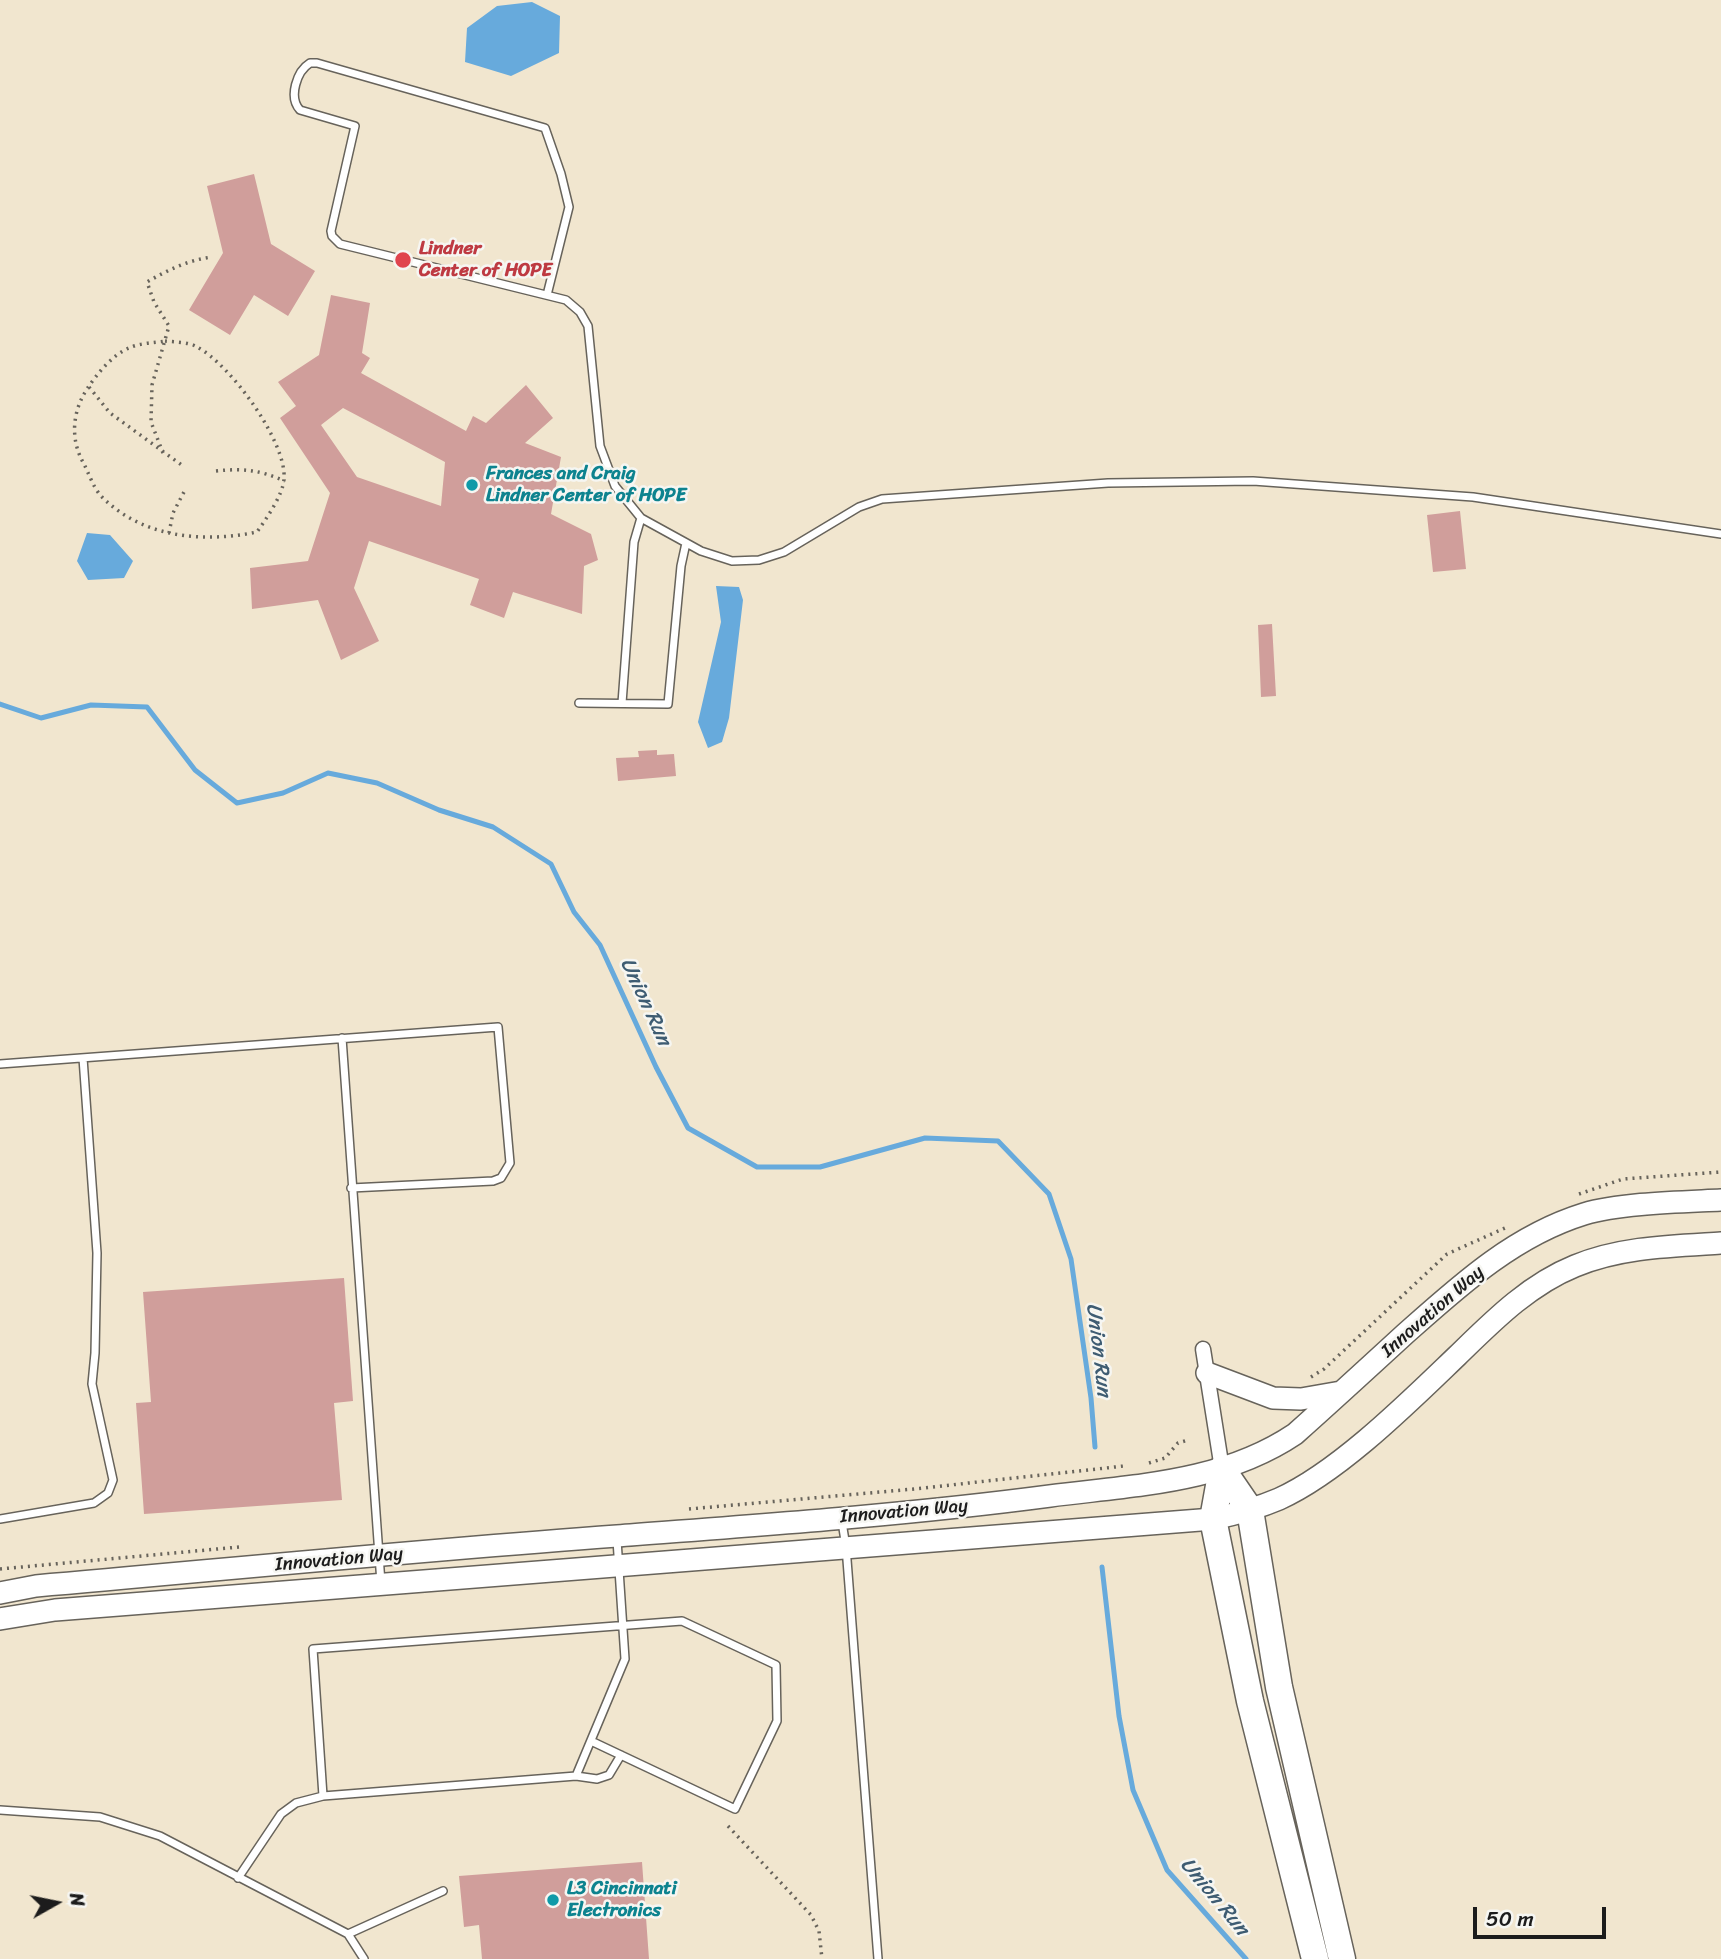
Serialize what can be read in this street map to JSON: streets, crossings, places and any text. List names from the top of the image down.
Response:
{
  "streets": {
    "main road": ["Innovation Way"]
  },
  "water": ["Union Run"],
  "places": ["Lindner Center of HOPE", "Frances and Craig Lindner Center of HOPE", "L3 Cincinnati Electronics"],
  "scale_bar": "50 m",
  "north": "right"
}
